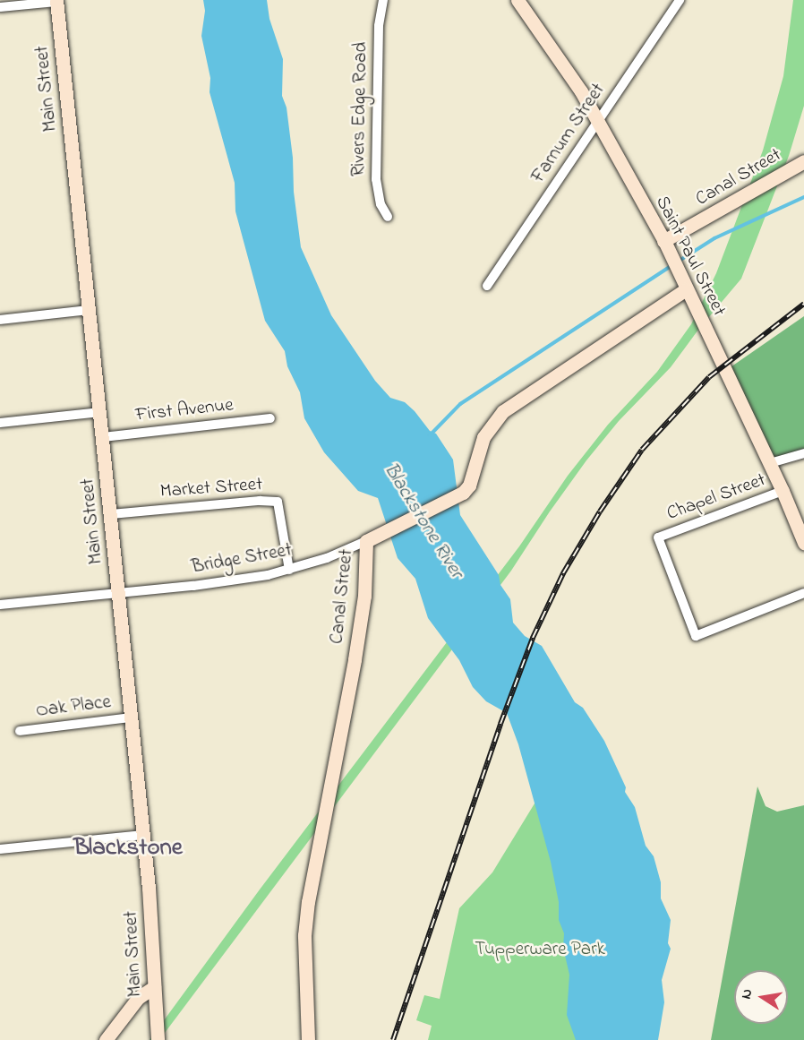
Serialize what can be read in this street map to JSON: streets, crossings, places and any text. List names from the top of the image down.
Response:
{
  "streets": {
    "main road": ["Main Street", "Canal Street", "Saint Paul Street"],
    "street": [
      "Rivers Edge Road",
      "Farnum Street",
      "First Avenue",
      "Market Street",
      "Chapel Street",
      "Bridge Street",
      "Oak Place"
    ]
  },
  "crossings": [
    ["Main Street", "First Avenue"],
    ["Main Street", "Market Street"],
    ["Main Street", "Bridge Street"],
    ["Main Street", "Oak Place"],
    ["Farnum Street", "Saint Paul Street"],
    ["Canal Street", "Saint Paul Street"],
    ["Canal Street", "Bridge Street"],
    ["Saint Paul Street", "Chapel Street"],
    ["Market Street", "Bridge Street"]
  ],
  "districts": ["Blackstone"],
  "water": ["Blackstone River"],
  "parks": ["Tupperware Park"],
  "north": "left"
}
